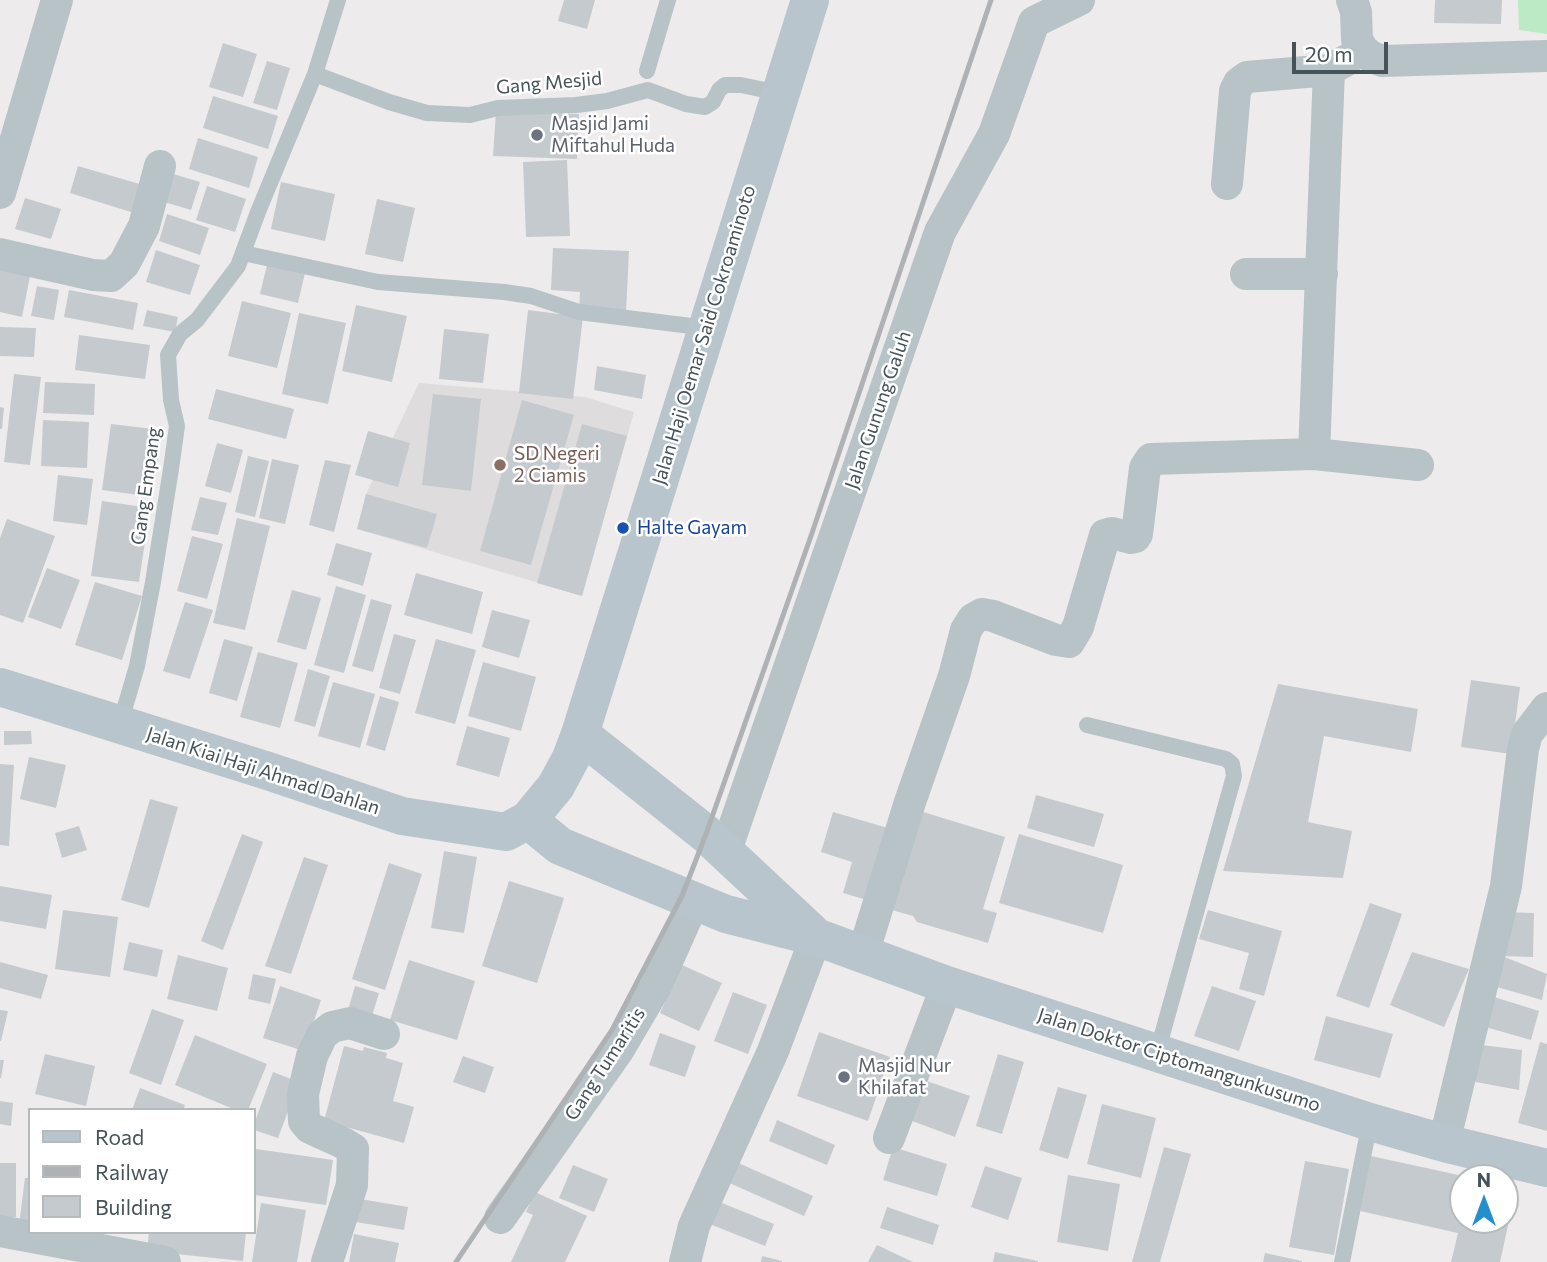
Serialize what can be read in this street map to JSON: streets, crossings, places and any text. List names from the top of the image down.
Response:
{
  "streets": {
    "main road": ["Jalan Haji Oemar Said Cokroaminoto", "Jalan Kiai Haji Ahmad Dahlan", "Jalan Doktor Ciptomangunkusumo"],
    "street": ["Jalan Gunung Galuh", "Gang Tumaritis"],
    "lane": ["Gang Mesjid", "Gang Empang"]
  },
  "crossings": [
    ["Gang Mesjid", "Jalan Haji Oemar Said Cokroaminoto"],
    ["Gang Mesjid", "Gang Empang"],
    ["Jalan Haji Oemar Said Cokroaminoto", "Jalan Kiai Haji Ahmad Dahlan"],
    ["Jalan Haji Oemar Said Cokroaminoto", "Jalan Doktor Ciptomangunkusumo"],
    ["Jalan Gunung Galuh", "Jalan Doktor Ciptomangunkusumo"],
    ["Gang Empang", "Jalan Kiai Haji Ahmad Dahlan"],
    ["Jalan Kiai Haji Ahmad Dahlan", "Jalan Doktor Ciptomangunkusumo"],
    ["Jalan Doktor Ciptomangunkusumo", "Gang Tumaritis"]
  ],
  "places": [
    "Masjid Jami Miftahul Huda",
    "SD Negeri 2 Ciamis",
    "Halte Gayam",
    "Masjid Nur Khilafat"
  ],
  "legend": ["Road", "Railway", "Building"],
  "scale_bar": "20 m",
  "north": "top"
}
